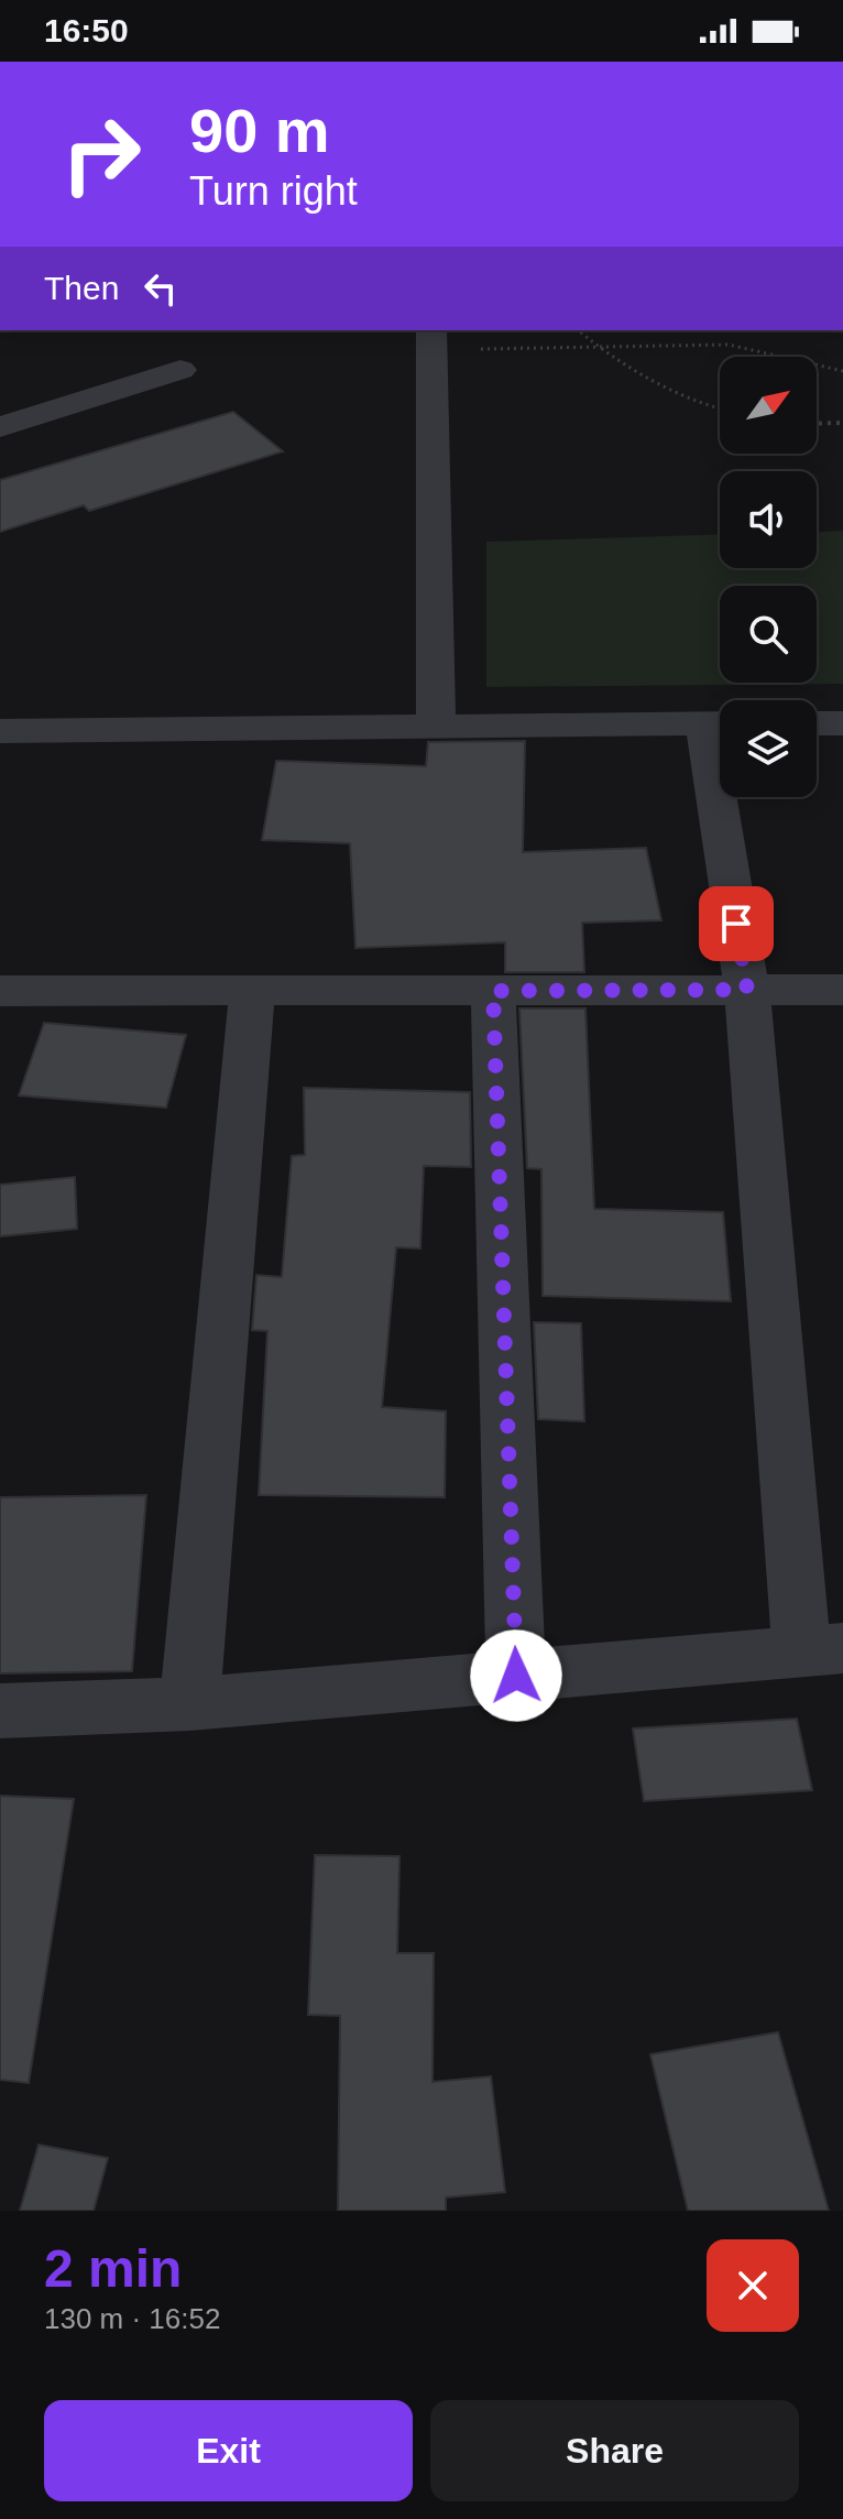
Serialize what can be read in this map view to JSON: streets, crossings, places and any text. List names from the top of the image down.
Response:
{
  "north": "top right",
  "page": {
    "status": "16:50",
    "turn": ["90 m", "Turn right"],
    "then": "Then",
    "heading": ["2 min", "130 m · 16:52"],
    "buttons": ["Exit", "Share"]
  }
}
